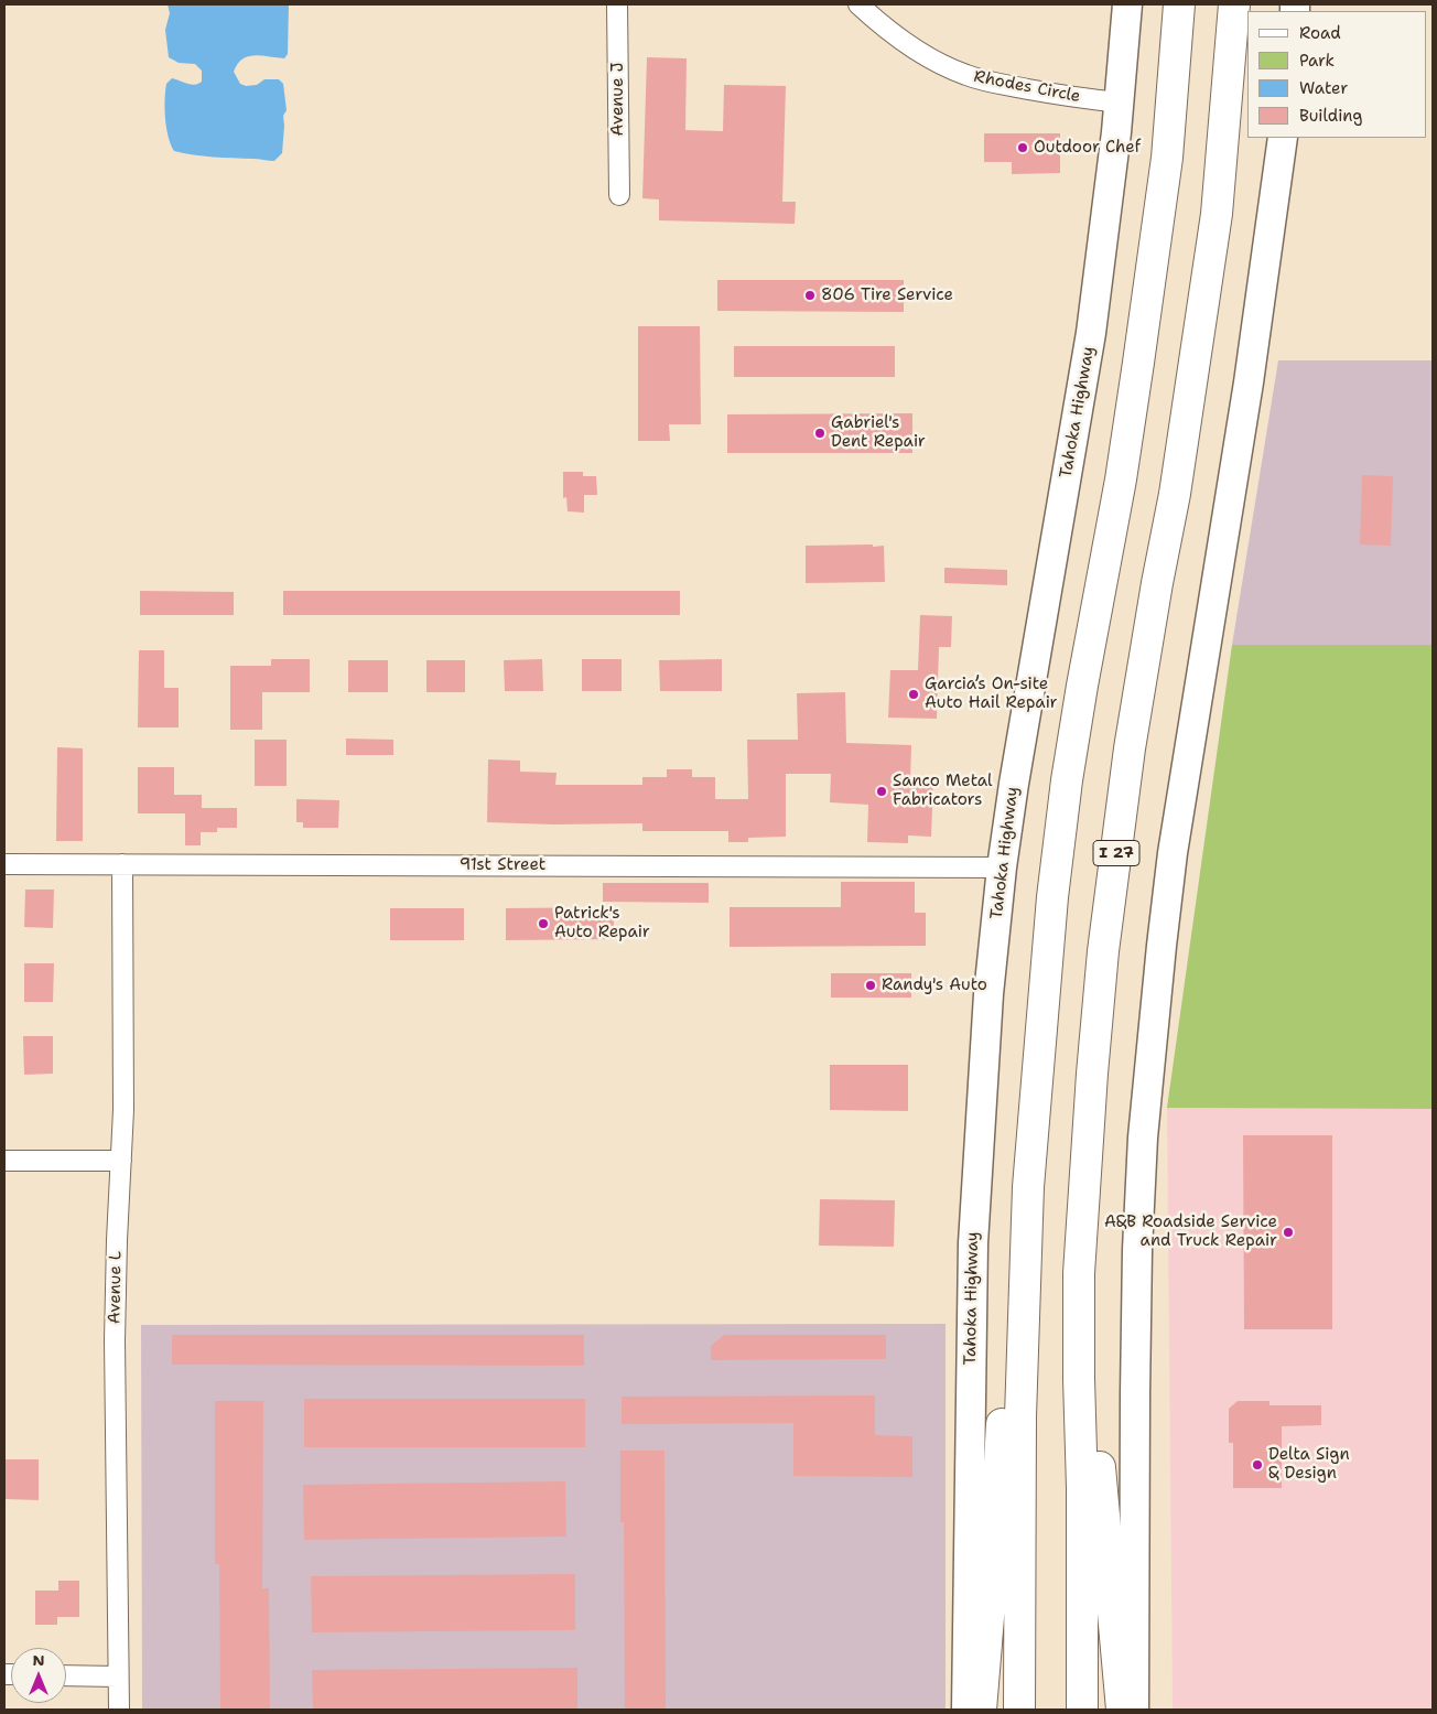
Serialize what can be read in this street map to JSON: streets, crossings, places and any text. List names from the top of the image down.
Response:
{
  "streets": {
    "highway": ["I 27"],
    "main road": ["Tahoka Highway"],
    "street": [
      "Rhodes Circle",
      "Avenue J",
      "91st Street",
      "Avenue L"
    ]
  },
  "crossings": [
    ["Rhodes Circle", "Tahoka Highway"],
    ["Tahoka Highway", "91st Street"],
    ["91st Street", "Avenue L"]
  ],
  "places": [
    "Outdoor Chef",
    "806 Tire Service",
    "Gabriel's Dent Repair",
    "Garcia’s On-site Auto Hail Repair",
    "Sanco Metal Fabricators",
    "Patrick's Auto Repair",
    "Randy's Auto",
    "A&B Roadside Service and Truck Repair",
    "Delta Sign & Design"
  ],
  "legend": [
    "Road",
    "Park",
    "Water",
    "Building"
  ],
  "north": "top"
}
